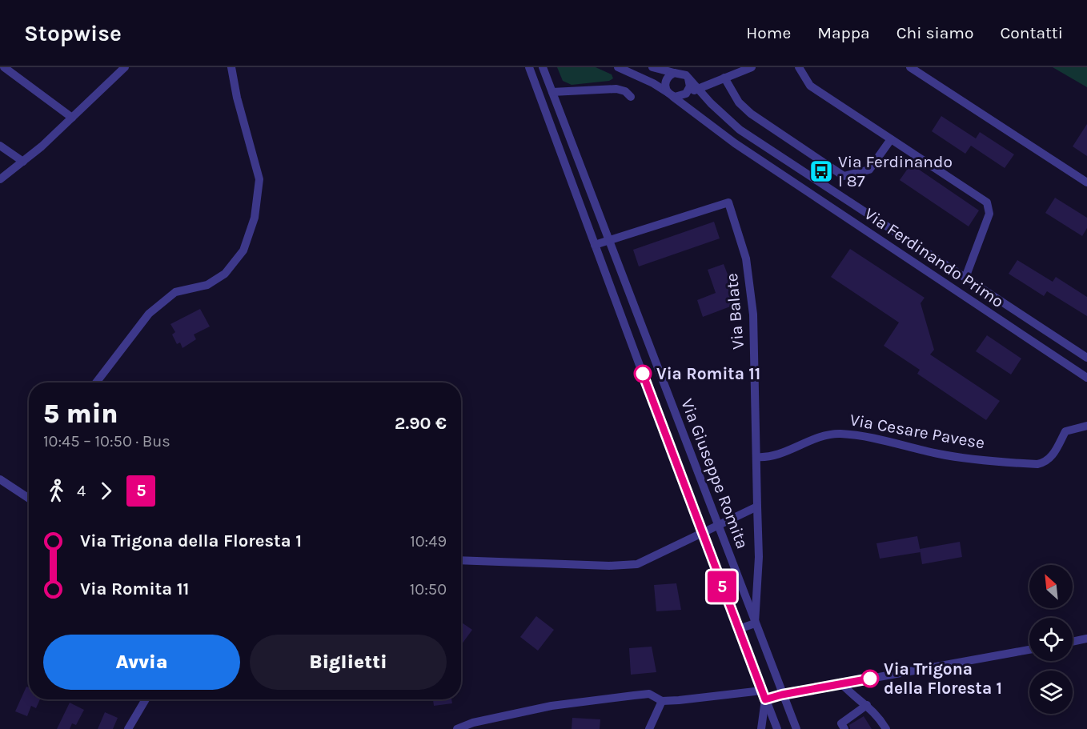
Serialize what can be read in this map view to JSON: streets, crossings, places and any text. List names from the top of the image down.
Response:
{
  "streets": {
    "street": [
      "Via Ferdinando Primo",
      "Via Balate",
      "Via Cesare Pavese",
      "Via Giuseppe Romita"
    ]
  },
  "crossings": [
    ["Via Balate", "Via Cesare Pavese"],
    ["Via Balate", "Via Giuseppe Romita"]
  ],
  "places": {
    "bus stop": ["Via Ferdinando I 87"],
    "other": ["Via Romita 11", "Via Trigona della Floresta 1"]
  },
  "lines": ["bus line 5"],
  "north": "top left",
  "page": {
    "header": "Stopwise",
    "nav": [
      "Home",
      "Mappa",
      "Chi siamo",
      "Contatti"
    ],
    "on_map": "5",
    "heading": ["5 min", "10:45 – 10:50 · Bus", "2.90 €"],
    "legs": ["4", "5"],
    "list": [
      {
        "name": "Via Trigona della Floresta 1",
        "value": "10:49"
      },
      {
        "name": "Via Romita 11",
        "value": "10:50"
      }
    ],
    "buttons": ["Avvia", "Biglietti"]
  }
}
